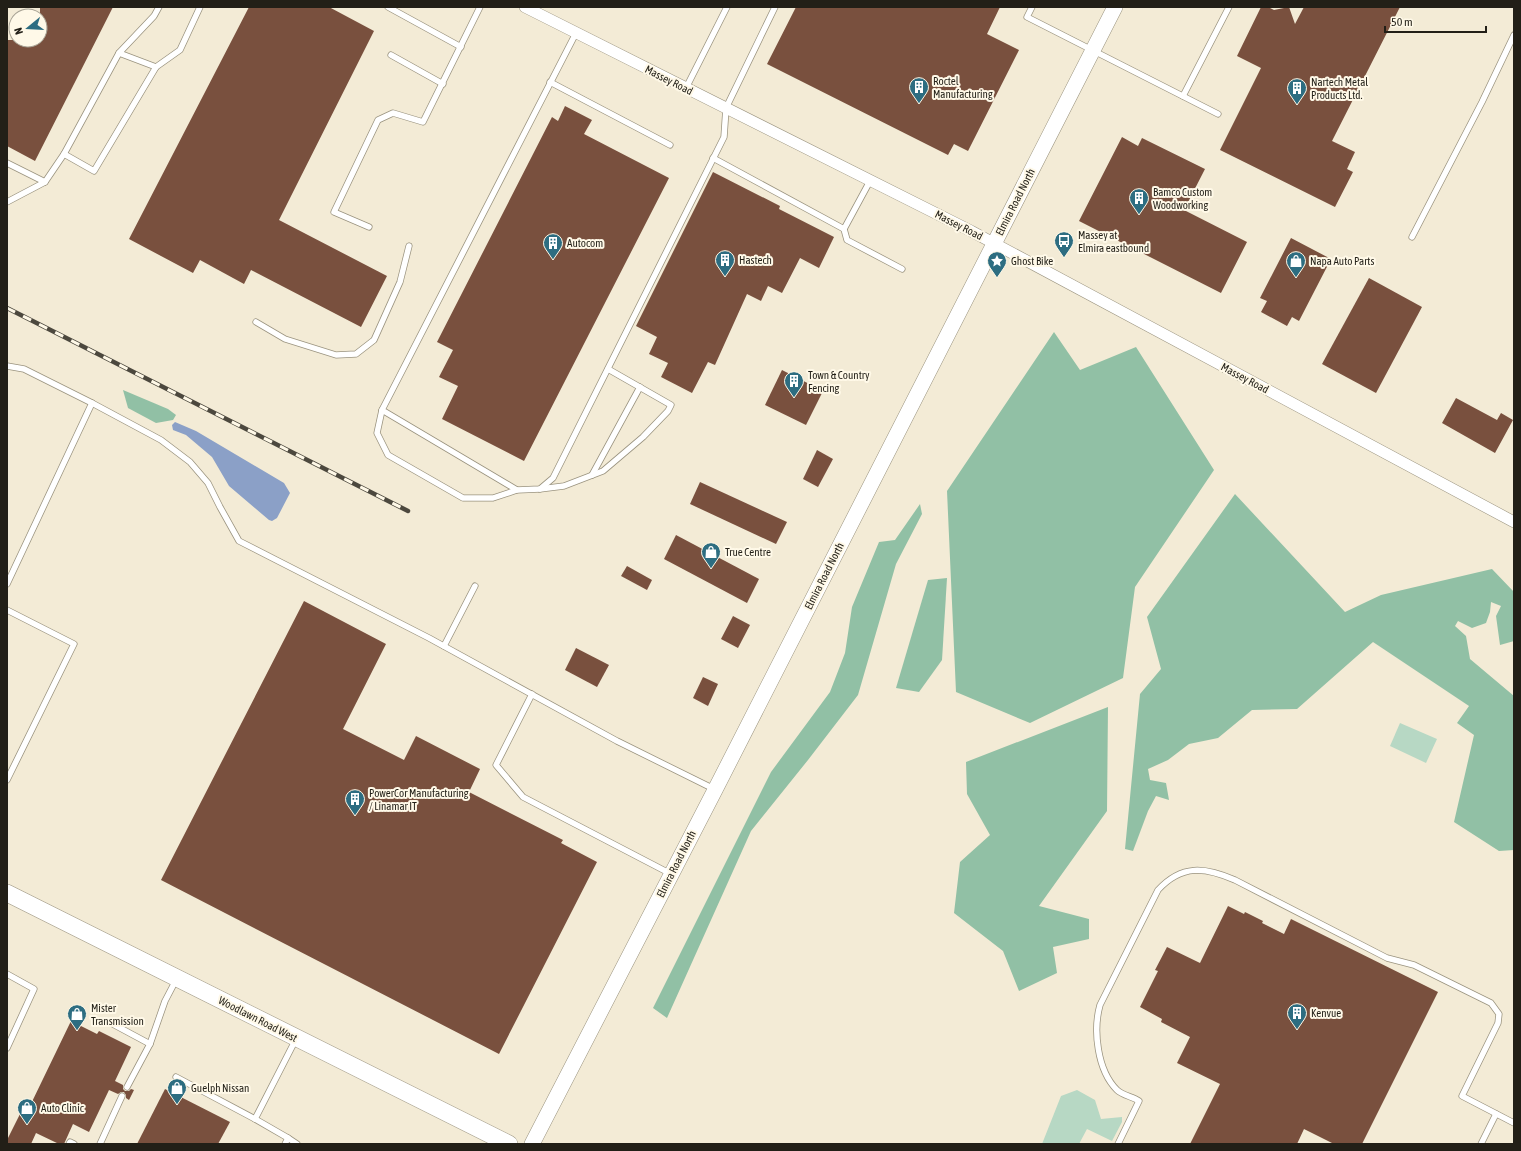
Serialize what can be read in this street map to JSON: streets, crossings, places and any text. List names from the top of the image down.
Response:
{
  "streets": {
    "main road": ["Elmira Road North", "Woodlawn Road West"],
    "street": ["Massey Road"]
  },
  "crossings": [
    ["Massey Road", "Elmira Road North"]
  ],
  "places": {
    "building": [
      "Roctel Manufacturing",
      "Nartech Metal Products Ltd.",
      "Bamco Custom Woodworking",
      "Autocom",
      "Hastech",
      "Town & Country Fencing",
      "PowerCor Manufacturing / Linamar IT",
      "Kenvue"
    ],
    "bus stop": ["Massey at Elmira eastbound"],
    "place": ["Ghost Bike"],
    "shop": [
      "Napa Auto Parts",
      "True Centre",
      "Mister Transmission",
      "Guelph Nissan",
      "Auto Clinic"
    ]
  },
  "scale_bar": "50 m",
  "north": "left"
}
